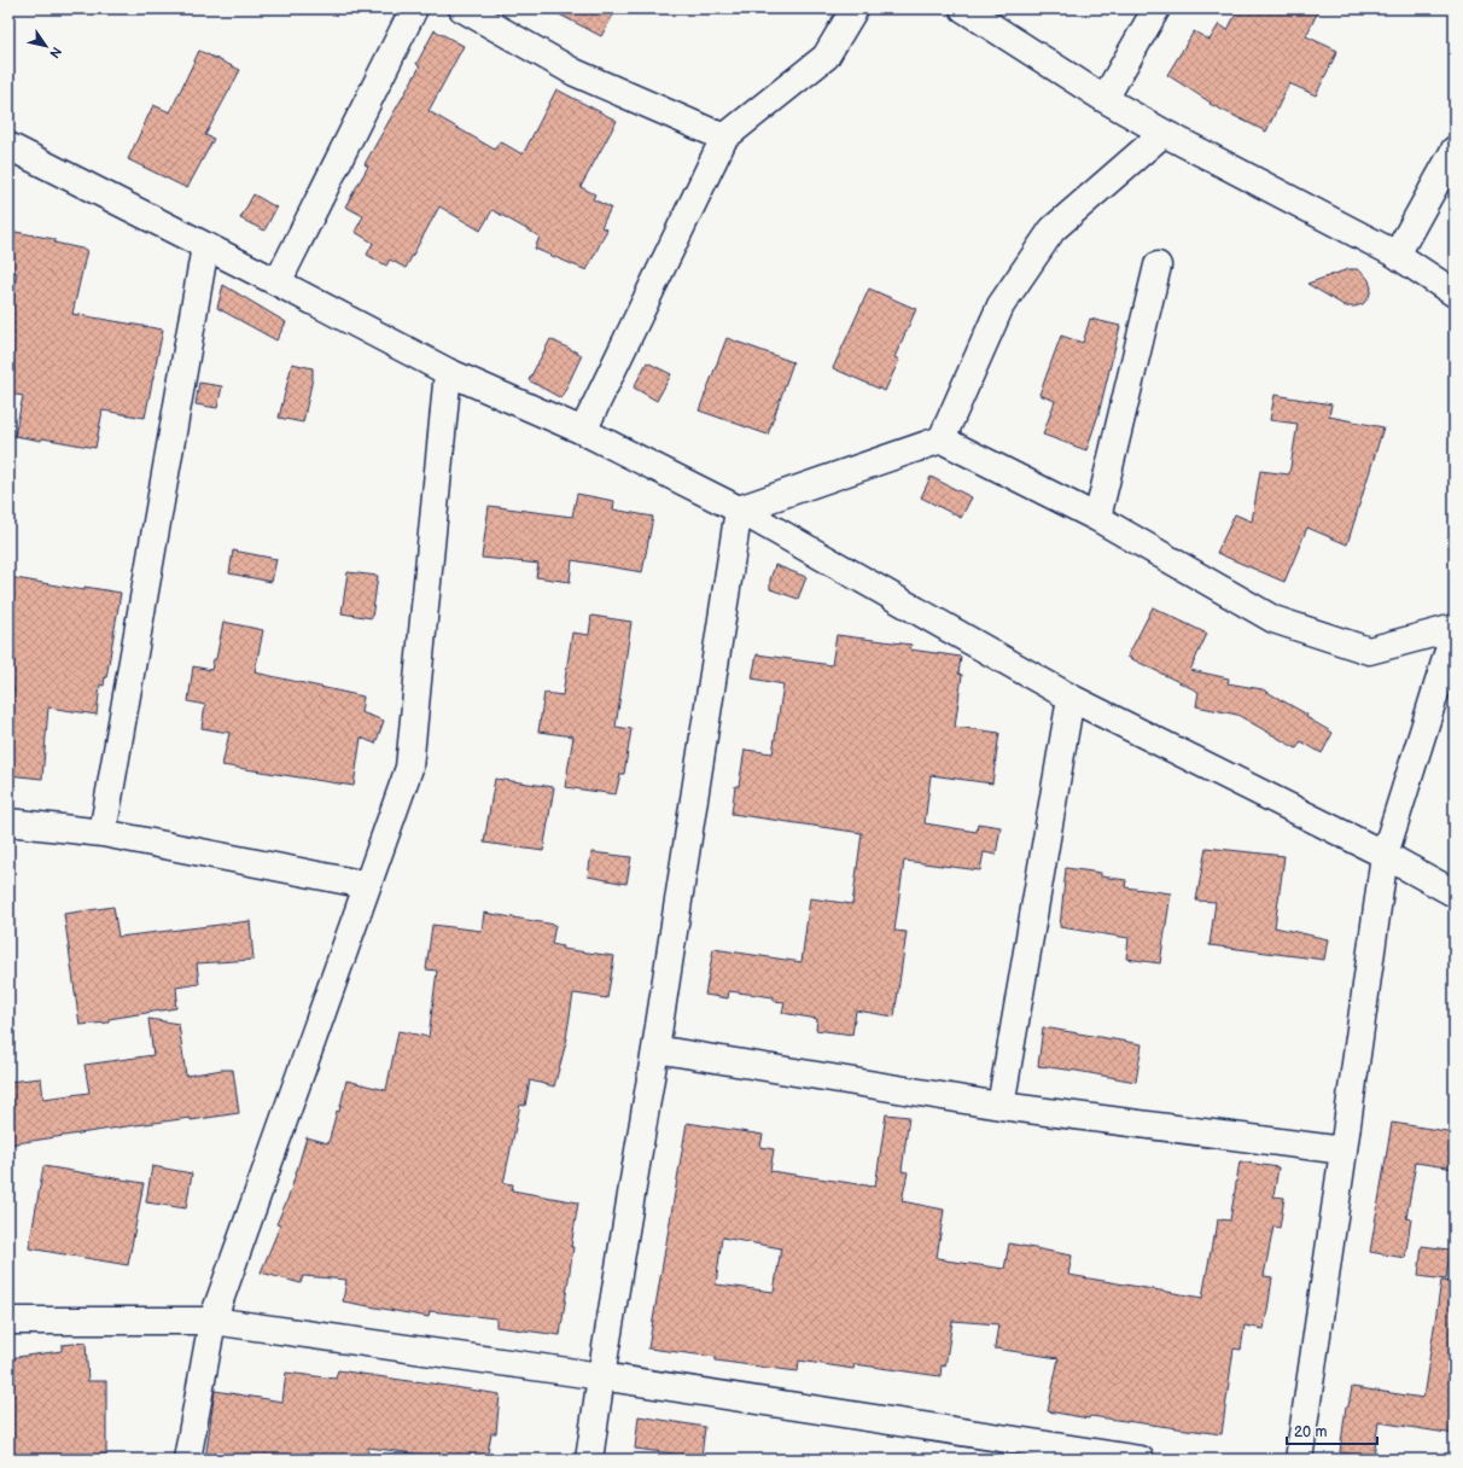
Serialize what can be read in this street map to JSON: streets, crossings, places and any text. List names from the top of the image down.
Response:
{
  "scale_bar": "20 m",
  "north": "bottom right"
}
